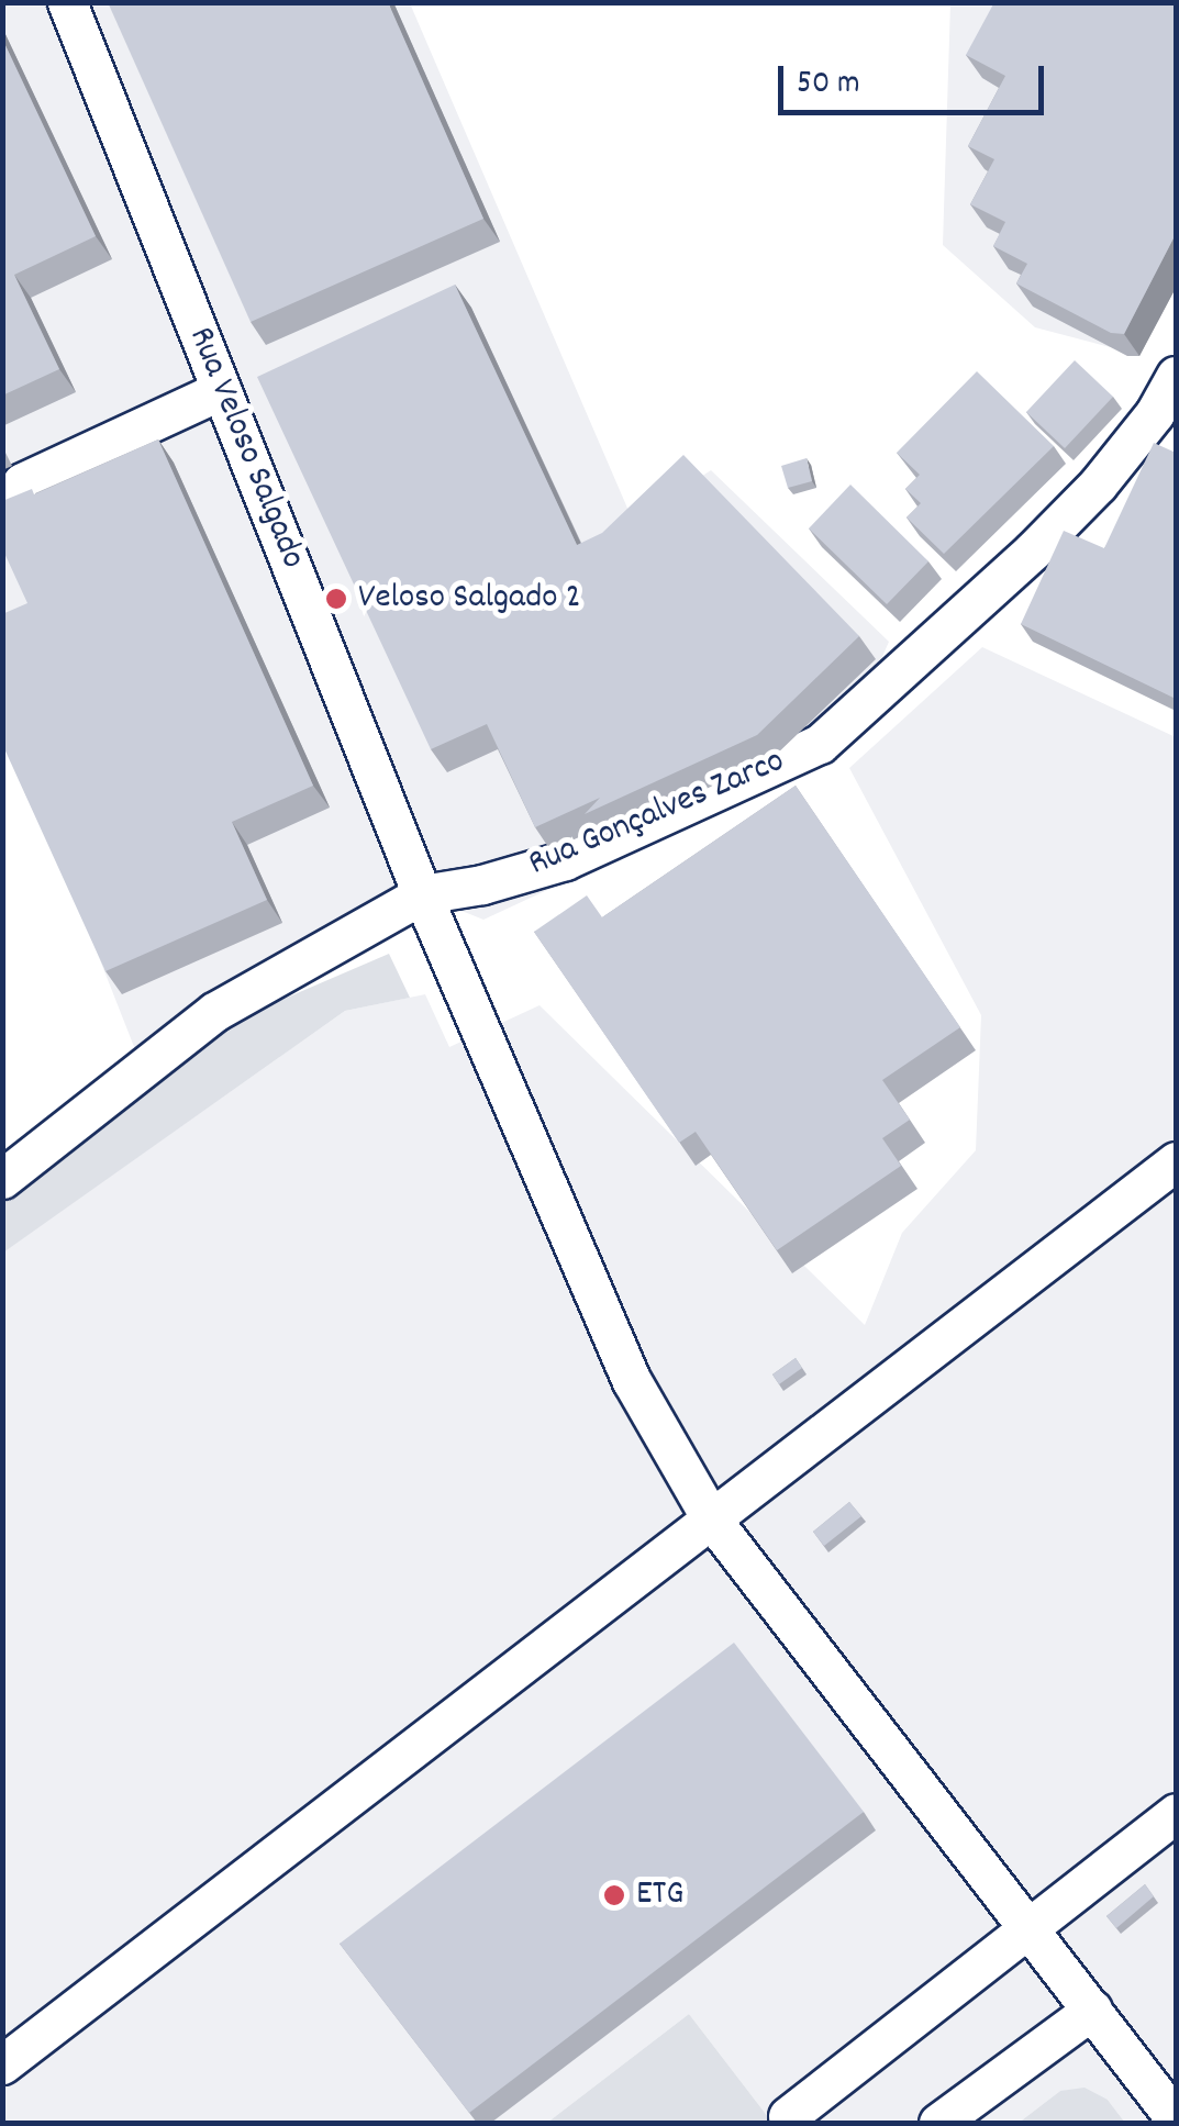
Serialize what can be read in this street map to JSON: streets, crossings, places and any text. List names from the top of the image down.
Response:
{
  "streets": {
    "street": ["Rua Veloso Salgado", "Rua Gonçalves Zarco"]
  },
  "crossings": [
    ["Rua Veloso Salgado", "Rua Gonçalves Zarco"]
  ],
  "places": ["Veloso Salgado 2", "ETG"],
  "scale_bar": "50 m"
}
